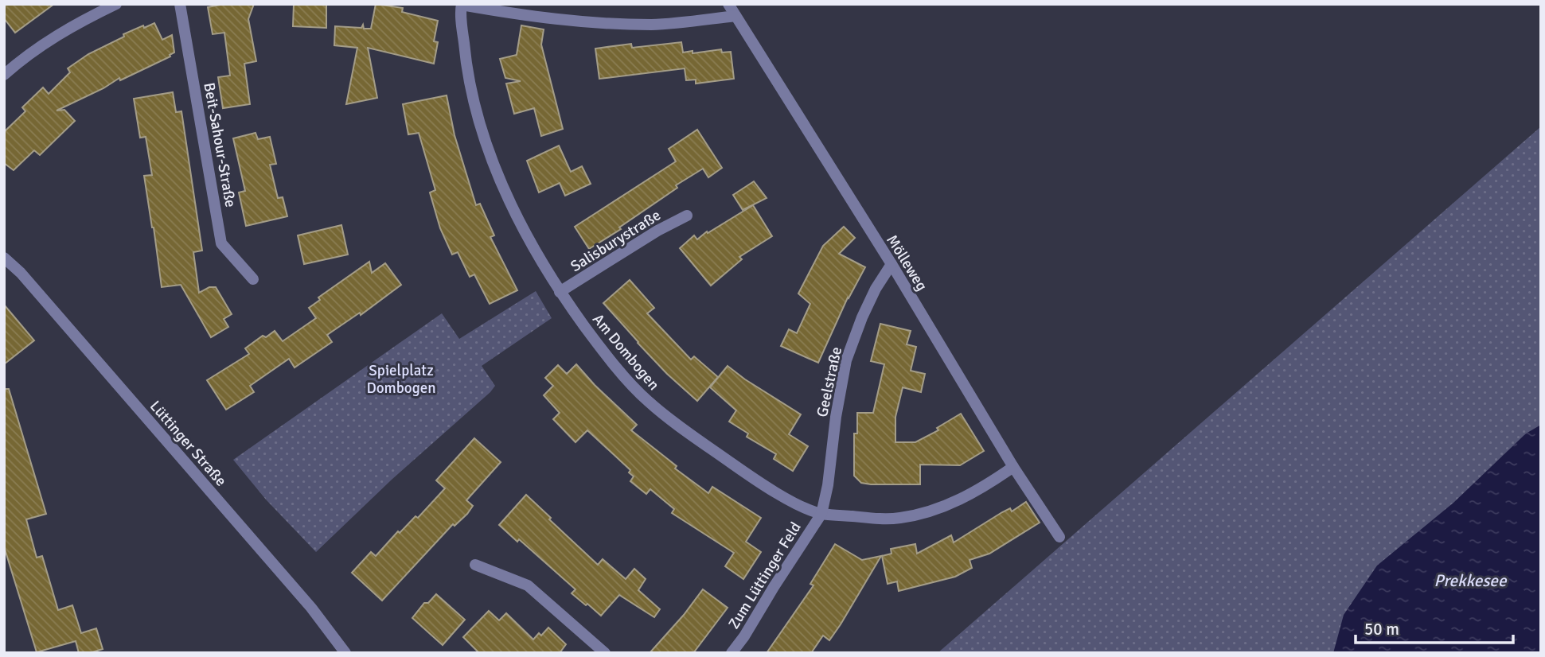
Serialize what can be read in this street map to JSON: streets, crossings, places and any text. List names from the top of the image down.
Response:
{
  "streets": {
    "street": [
      "Beit-Sahour-Straße",
      "Salisburystraße",
      "Mölleweg",
      "Am Dombogen",
      "Geelstraße",
      "Lüttinger Straße",
      "Zum Lüttinger Feld"
    ]
  },
  "crossings": [
    ["Salisburystraße", "Am Dombogen"],
    ["Mölleweg", "Am Dombogen"],
    ["Mölleweg", "Geelstraße"],
    ["Am Dombogen", "Geelstraße"],
    ["Am Dombogen", "Zum Lüttinger Feld"],
    ["Geelstraße", "Zum Lüttinger Feld"]
  ],
  "water": ["Prekkesee"],
  "parks": ["Spielplatz Dombogen"],
  "scale_bar": "50 m"
}
